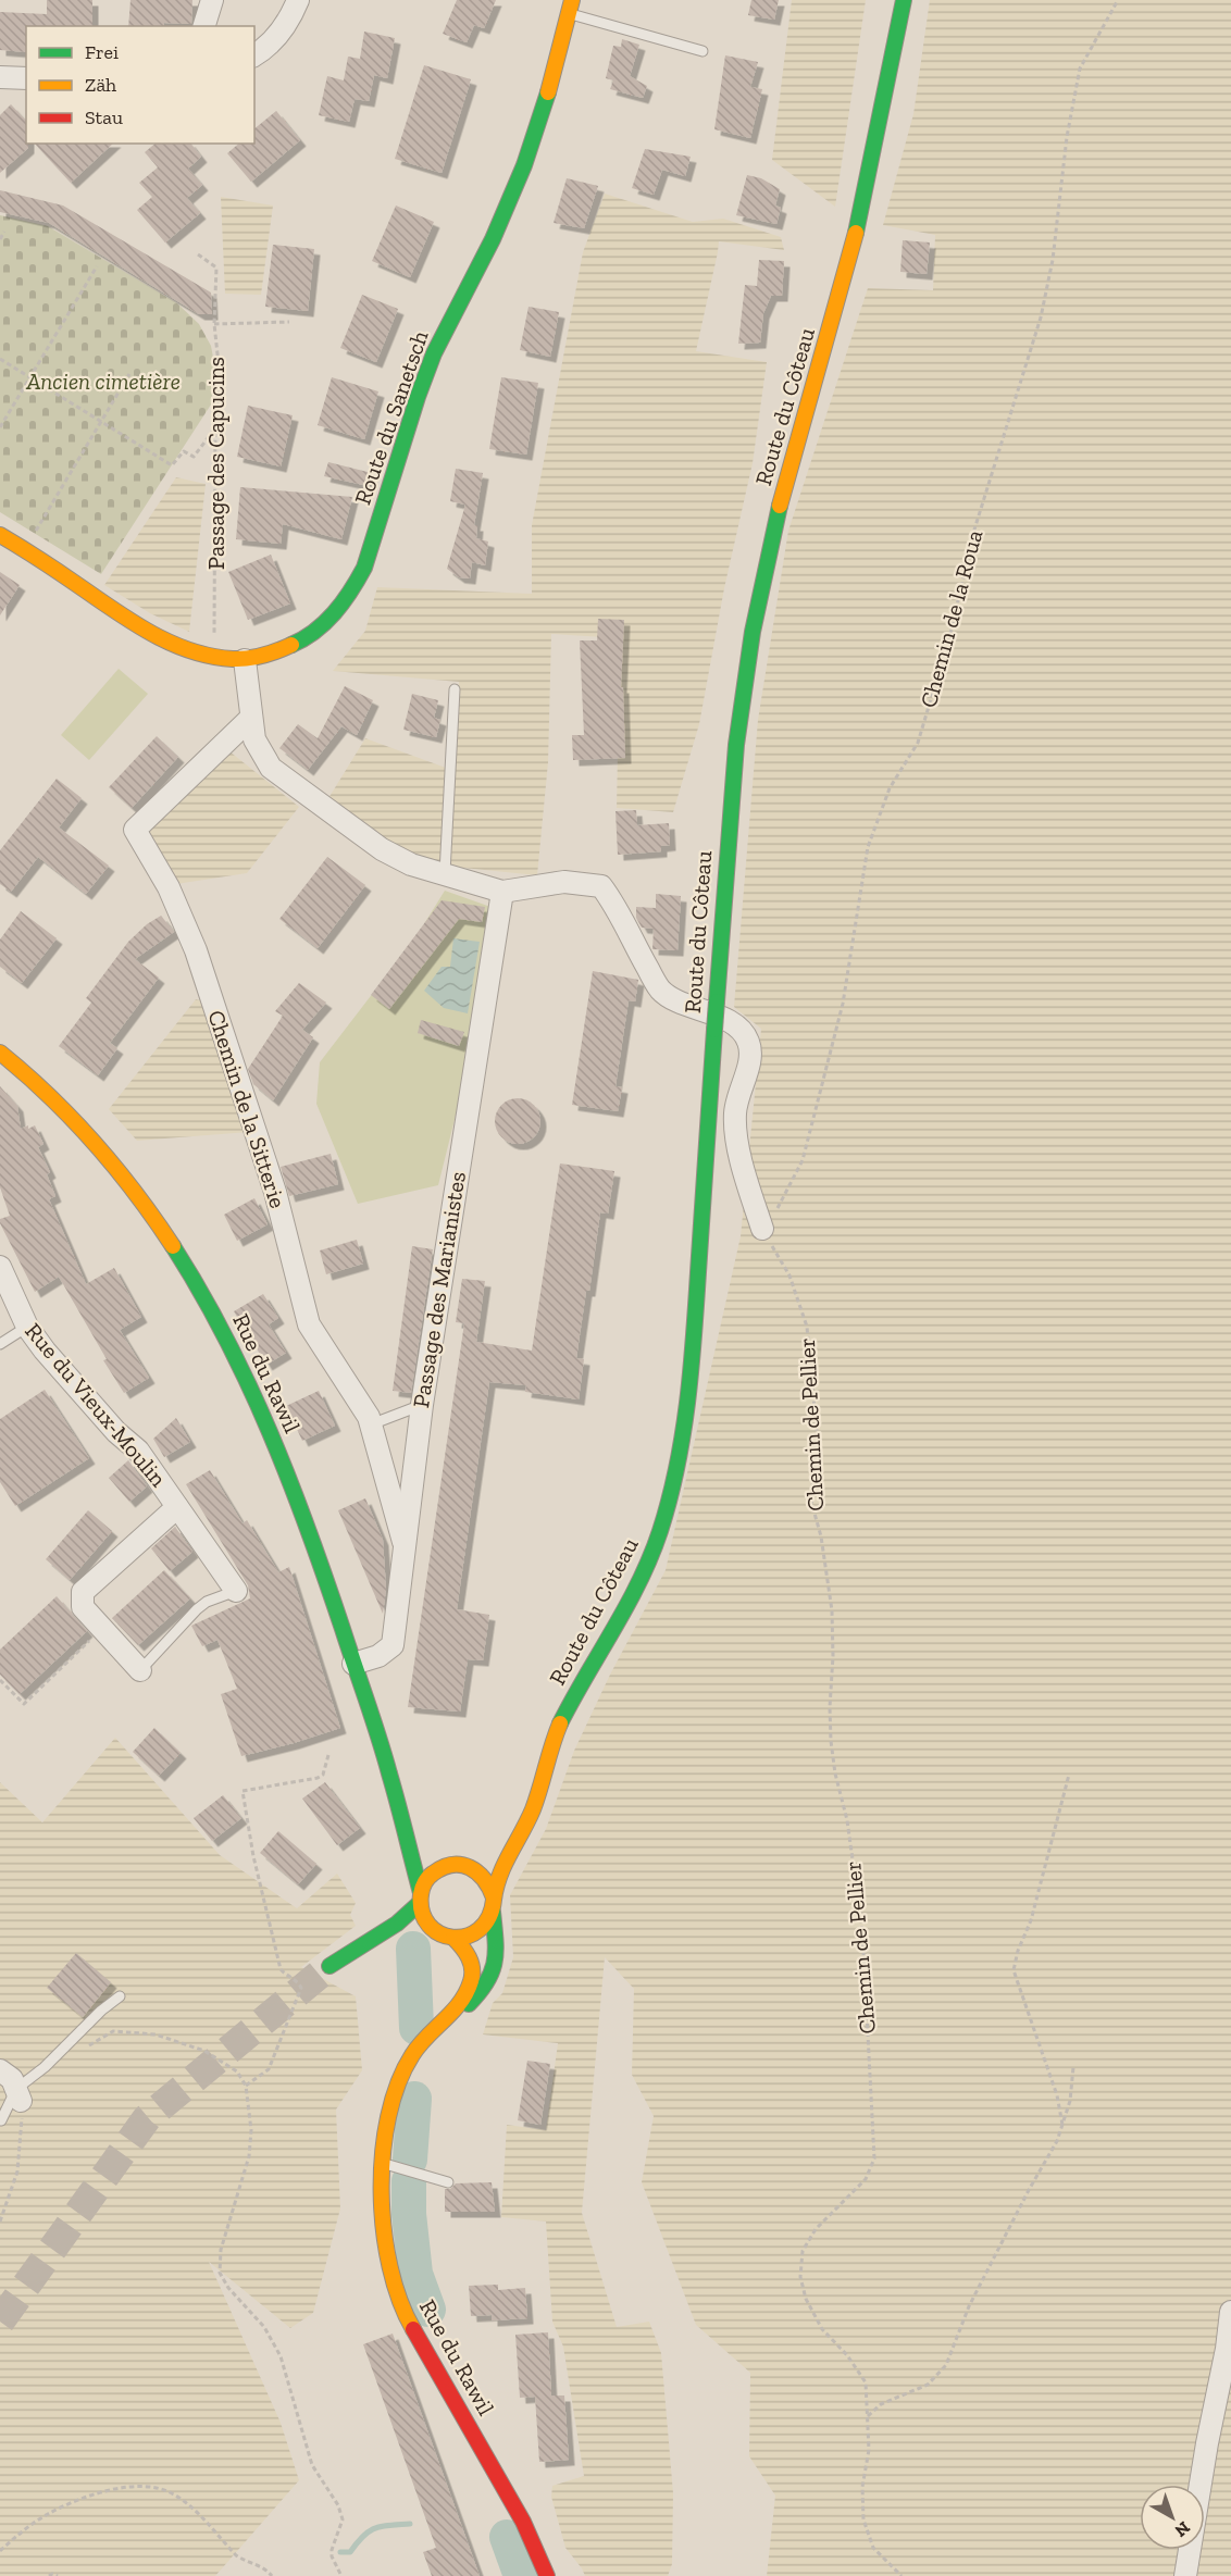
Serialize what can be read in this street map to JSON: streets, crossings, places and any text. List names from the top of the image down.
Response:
{
  "streets": {
    "street": [
      "Route du Côteau",
      "Route du Sanetsch",
      "Chemin de la Sitterie",
      "Passage des Marianistes",
      "Rue du Rawil",
      "Rue du Vieux-Moulin"
    ],
    "path": ["Passage des Capucins", "Chemin de la Roua", "Chemin de Pellier"]
  },
  "crossings": [
    ["Route du Côteau", "Rue du Rawil"],
    ["Chemin de la Roua", "Chemin de Pellier"],
    ["Chemin de la Sitterie", "Passage des Marianistes"],
    ["Passage des Marianistes", "Rue du Rawil"]
  ],
  "parks": ["Ancien cimetière"],
  "legend": ["Frei", "Zäh", "Stau"],
  "north": "bottom right"
}
